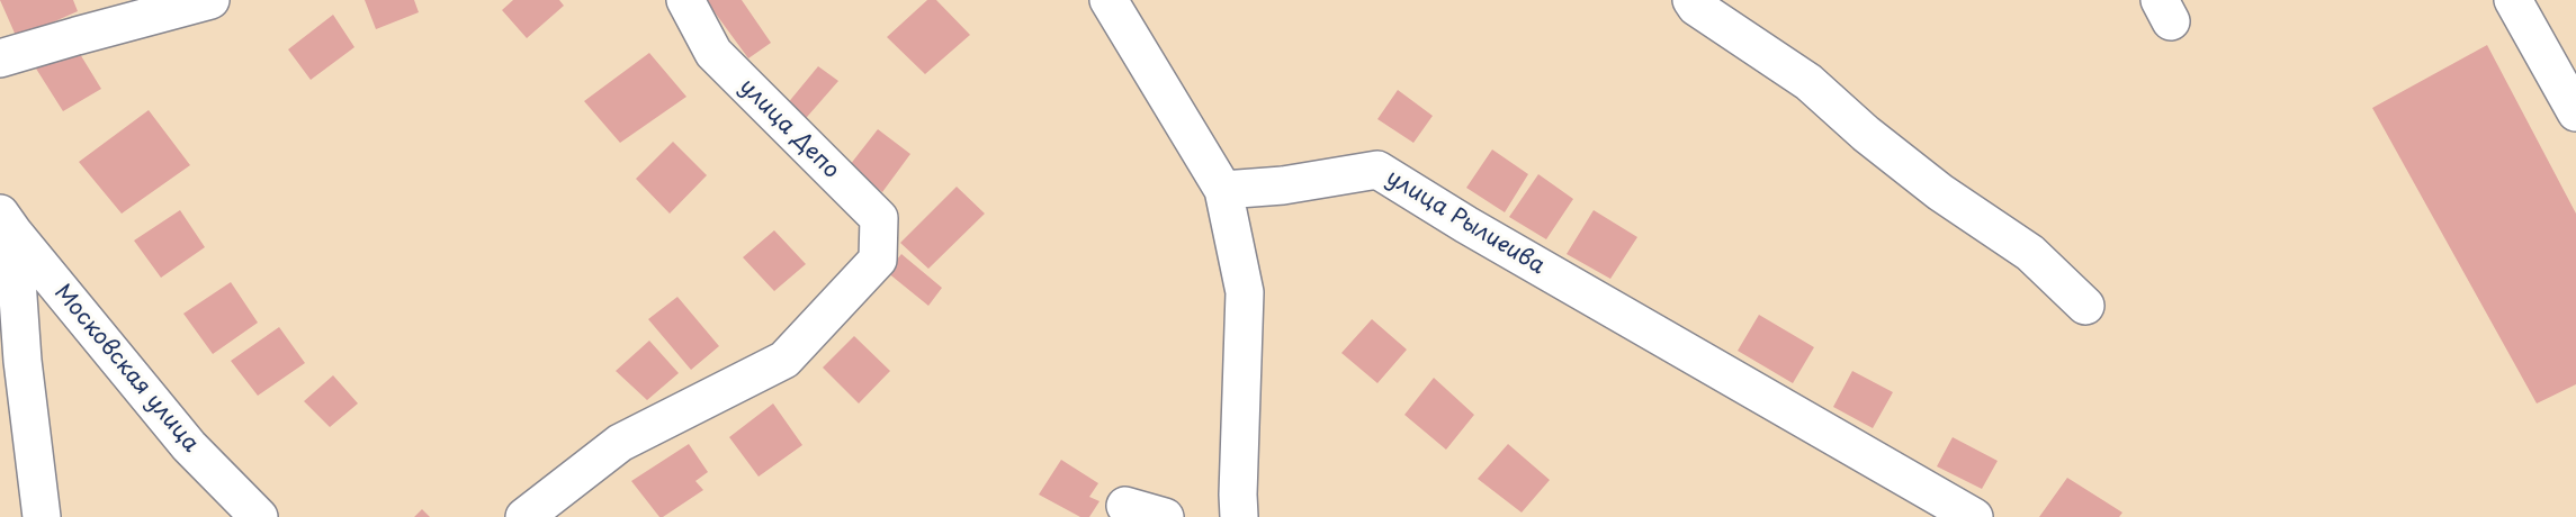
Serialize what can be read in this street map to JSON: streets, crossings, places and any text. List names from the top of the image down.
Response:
{
  "streets": {
    "street": ["улица Депо", "улица Рылиеива", "Московская улица"]
  }
}
